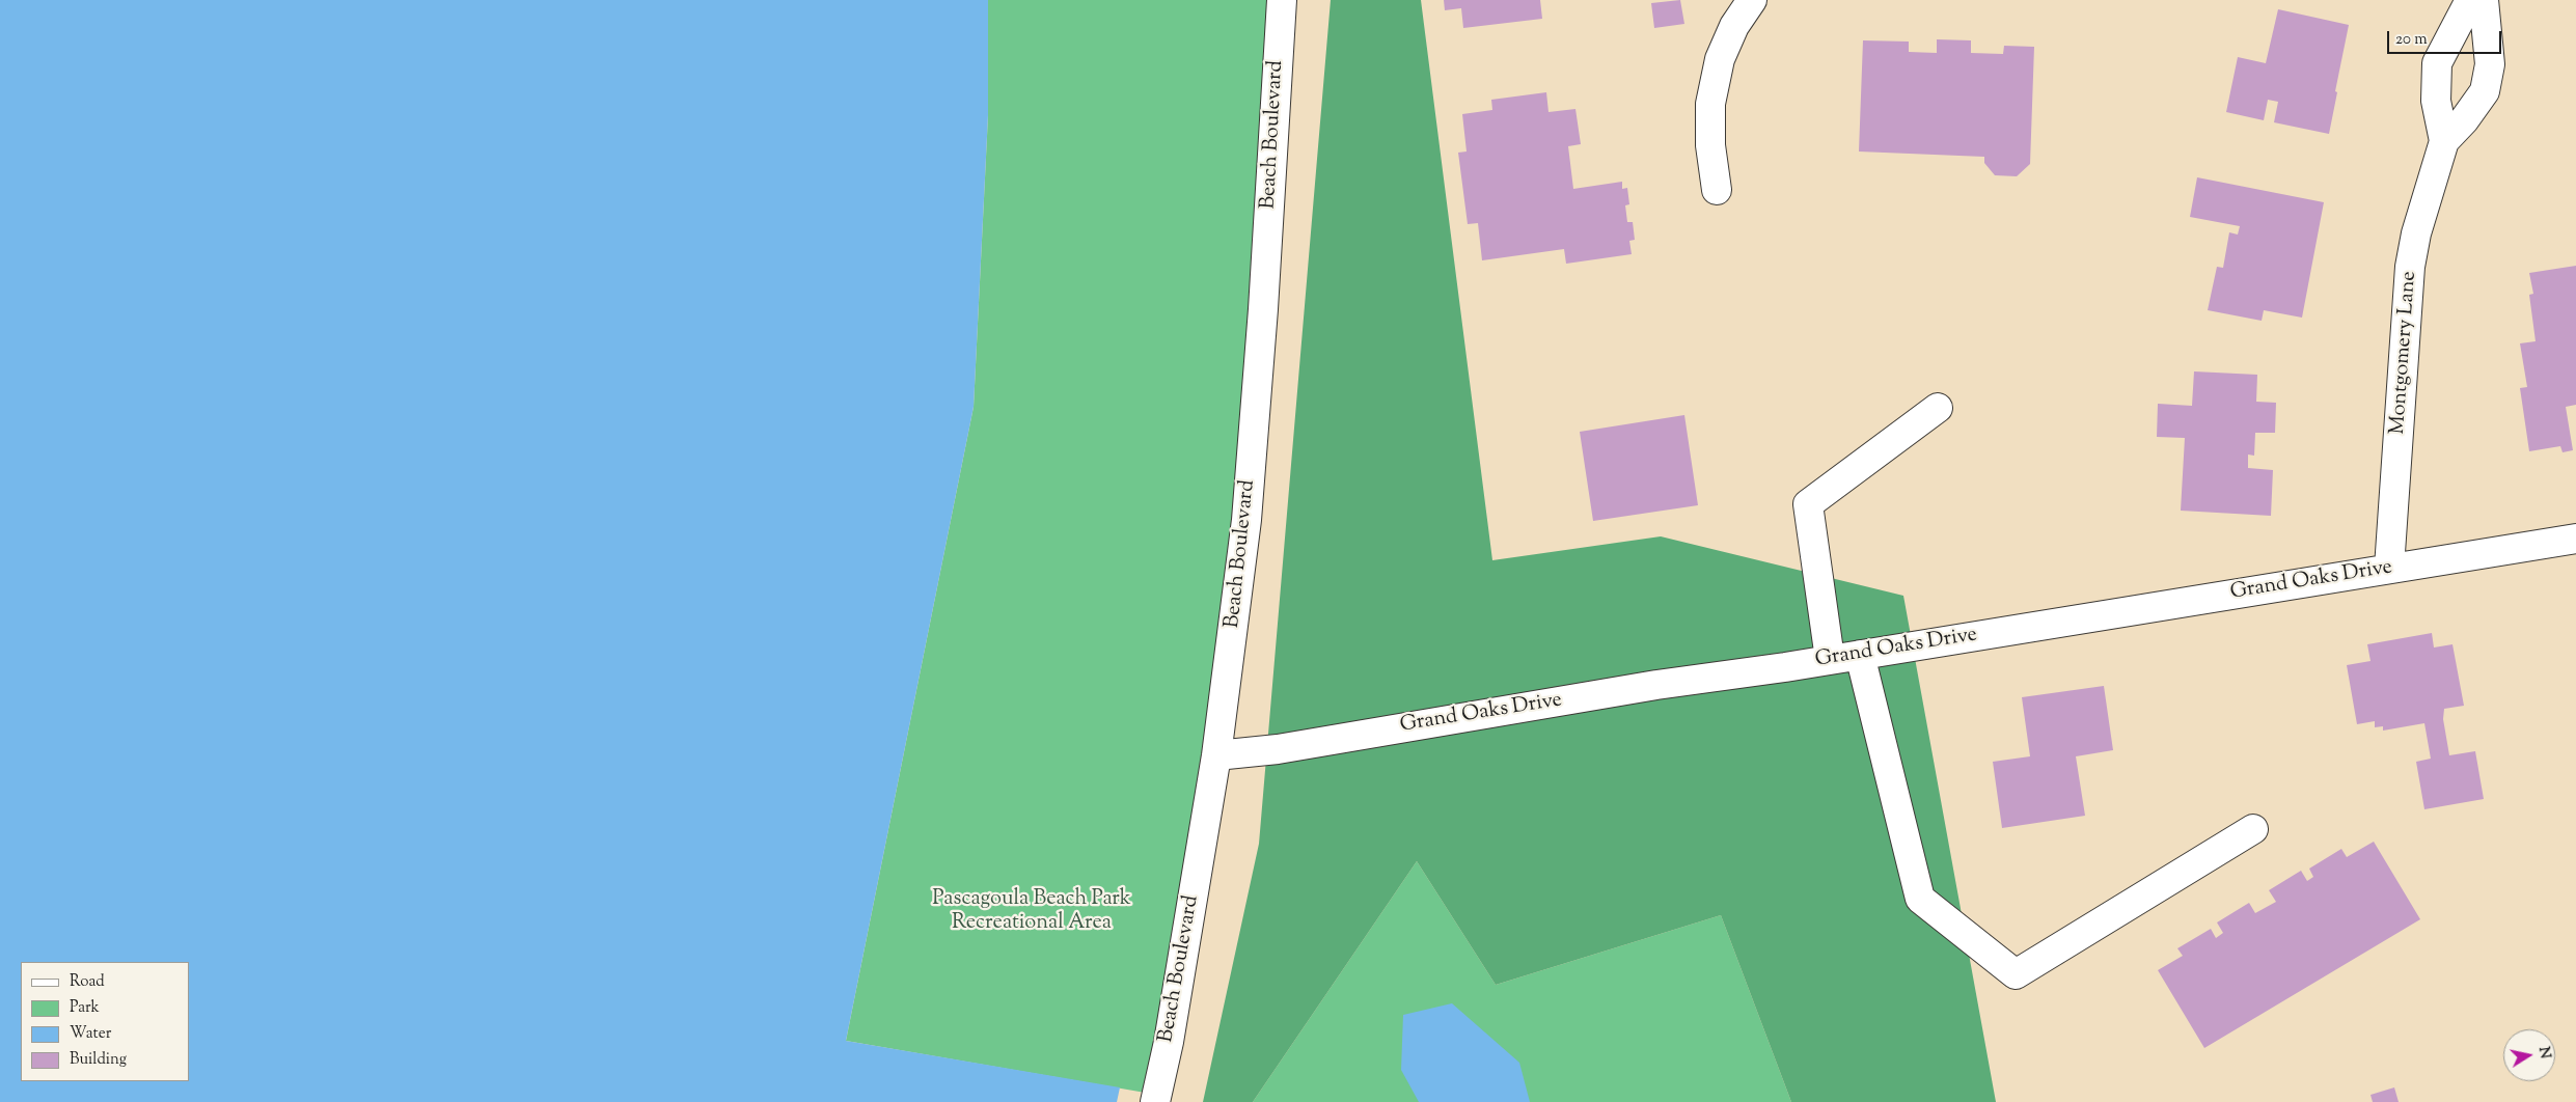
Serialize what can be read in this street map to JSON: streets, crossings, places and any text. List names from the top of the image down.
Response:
{
  "streets": {
    "street": ["Beach Boulevard", "Montgomery Lane", "Grand Oaks Drive"]
  },
  "crossings": [
    ["Beach Boulevard", "Grand Oaks Drive"],
    ["Montgomery Lane", "Grand Oaks Drive"]
  ],
  "parks": ["Pascagoula Beach Park Recreational Area"],
  "legend": [
    "Road",
    "Park",
    "Water",
    "Building"
  ],
  "scale_bar": "20 m",
  "north": "right"
}
